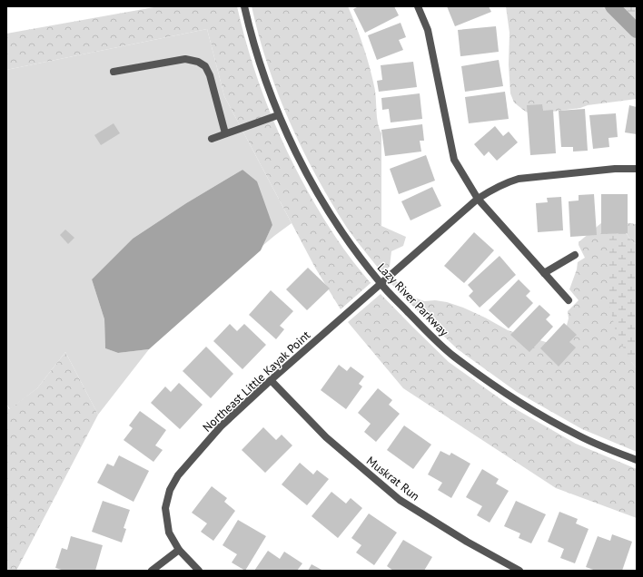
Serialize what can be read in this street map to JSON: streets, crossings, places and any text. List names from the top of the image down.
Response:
{
  "streets": {
    "street": ["Lazy River Parkway", "Northeast Little Kayak Point", "Muskrat Run"]
  },
  "crossings": [
    ["Lazy River Parkway", "Northeast Little Kayak Point"],
    ["Northeast Little Kayak Point", "Muskrat Run"]
  ]
}
